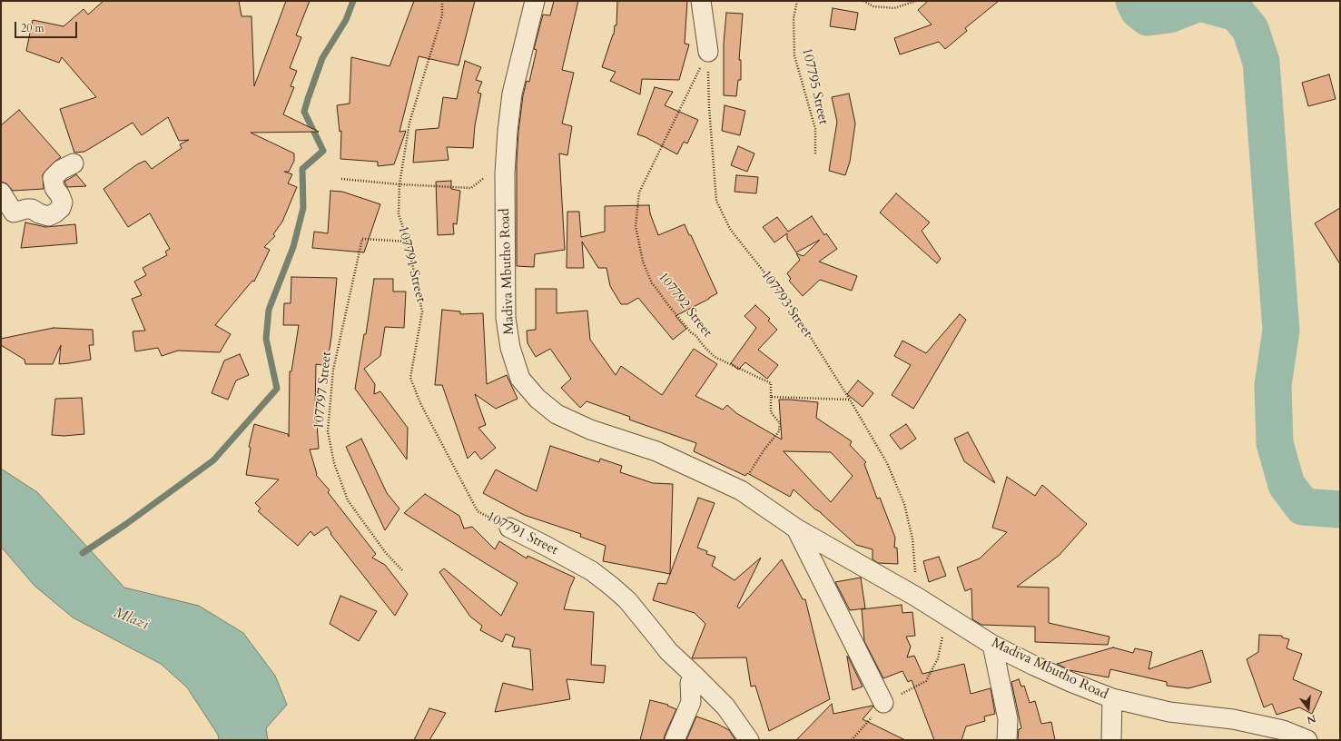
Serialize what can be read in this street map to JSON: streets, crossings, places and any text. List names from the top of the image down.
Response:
{
  "streets": {
    "street": ["107791 Street", "Madiva Mbutho Road"],
    "path": [
      "107795 Street",
      "107793 Street",
      "107792 Street",
      "107797 Street"
    ]
  },
  "crossings": [
    ["107791 Street", "107797 Street"],
    ["Madiva Mbutho Road", "107793 Street"],
    ["Madiva Mbutho Road", "107792 Street"],
    ["107793 Street", "107792 Street"]
  ],
  "water": ["Mlazi"],
  "scale_bar": "20 m",
  "north": "bottom"
}
